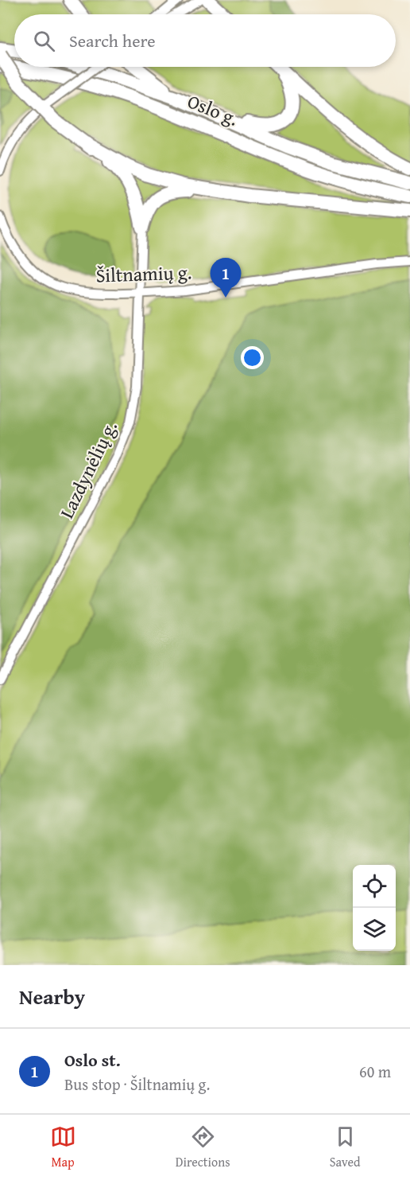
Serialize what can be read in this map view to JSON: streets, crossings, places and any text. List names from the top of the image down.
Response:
{
  "streets": {
    "highway": ["Oslo g."],
    "street": ["Šiltnamių g.", "Lazdynėlių g."]
  },
  "crossings": [
    ["Šiltnamių g.", "Lazdynėlių g."]
  ],
  "page": {
    "search": "Search here",
    "pins": "1",
    "heading": "Nearby",
    "list": [
      {
        "mark": "1",
        "name": "Oslo st.",
        "note": "Bus stop · Šiltnamių g.",
        "value": "60 m"
      }
    ],
    "nav": ["Map", "Directions", "Saved"]
  }
}
